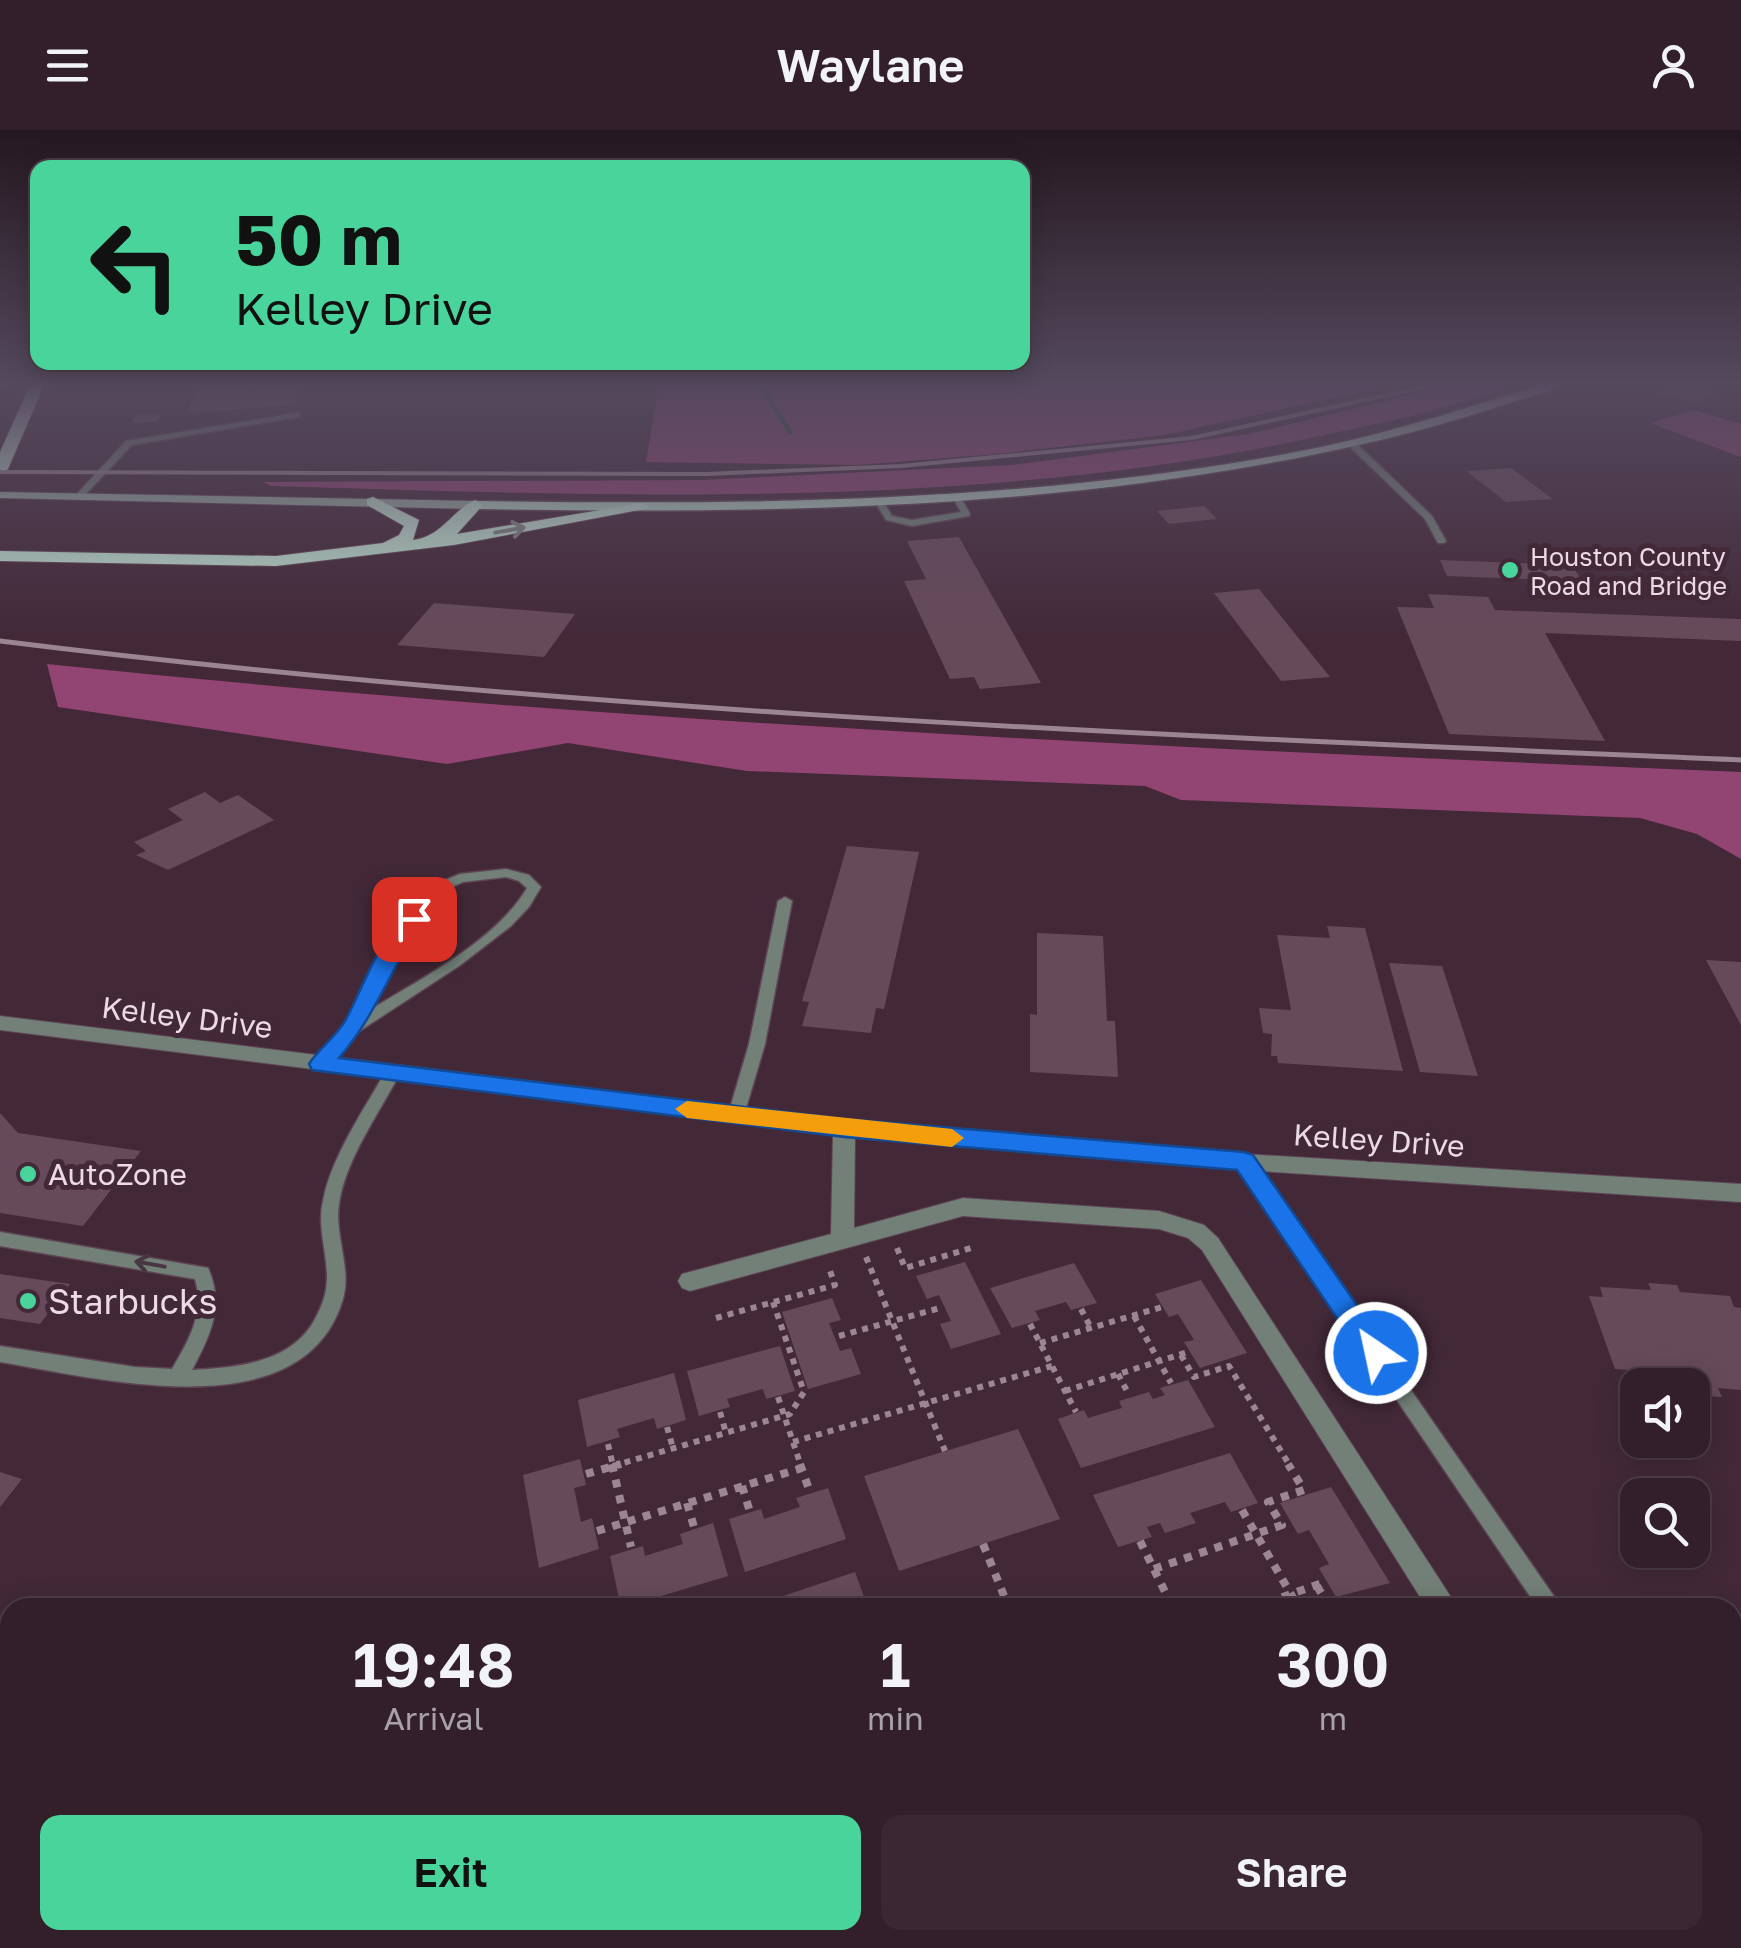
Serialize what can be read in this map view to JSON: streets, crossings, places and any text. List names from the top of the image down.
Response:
{
  "streets": {
    "street": ["Kelley Drive"]
  },
  "places": ["Houston County Road and Bridge", "AutoZone", "Starbucks"],
  "page": {
    "header": "Waylane",
    "turn": ["50 m", "Kelley Drive"],
    "eta": [
      "19:48",
      "Arrival",
      "1",
      "min",
      "300",
      "m"
    ],
    "buttons": ["Exit", "Share"]
  }
}
